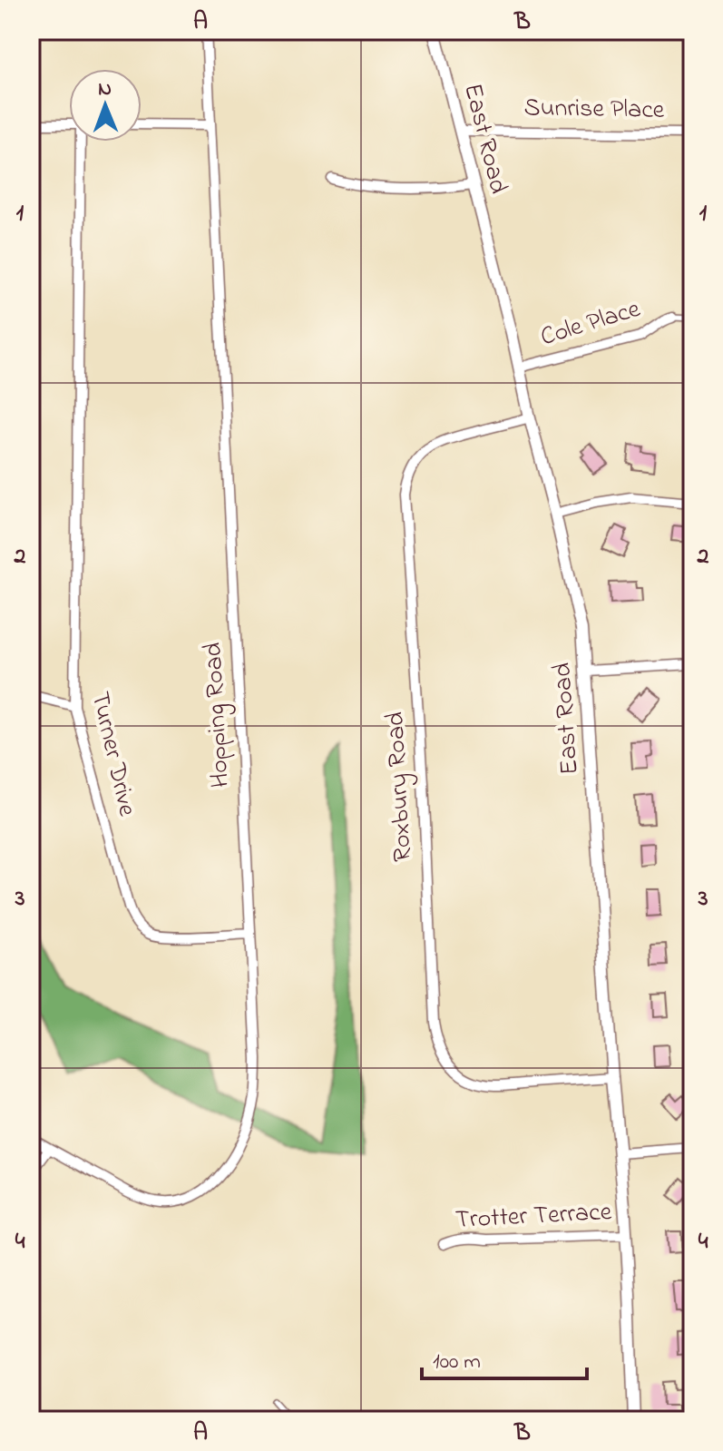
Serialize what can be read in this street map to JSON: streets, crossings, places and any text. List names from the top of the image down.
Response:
{
  "streets": {
    "street": [
      "Sunrise Place",
      "East Road",
      "Cole Place",
      "Hopping Road",
      "Turner Drive",
      "Roxbury Road",
      "Trotter Terrace"
    ]
  },
  "crossings": [
    ["Sunrise Place", "East Road"],
    ["East Road", "Cole Place"],
    ["East Road", "Roxbury Road"],
    ["East Road", "Trotter Terrace"],
    ["Hopping Road", "Turner Drive"]
  ],
  "scale_bar": "100 m",
  "north": "top",
  "grid": {
    "columns": ["A", "B"],
    "rows": [
      "1",
      "2",
      "3",
      "4"
    ]
  }
}
